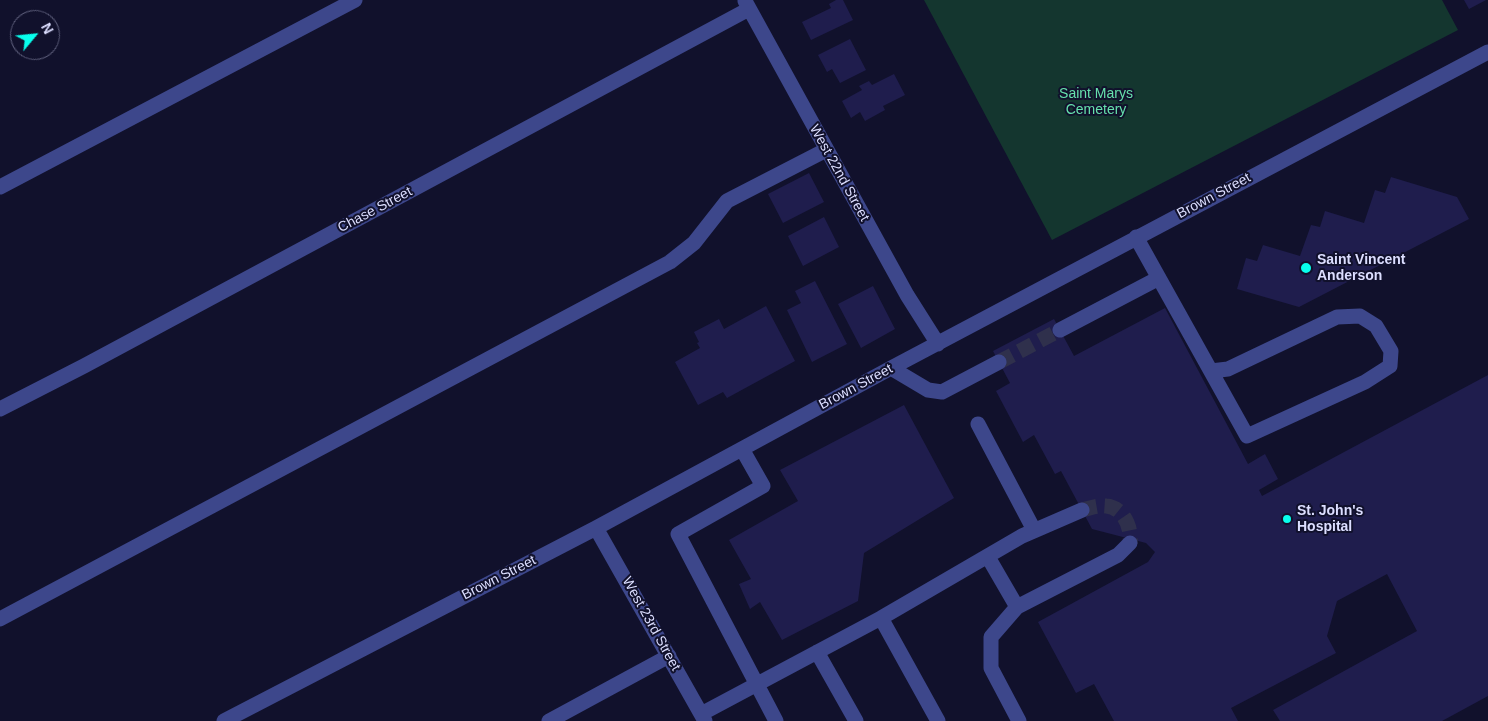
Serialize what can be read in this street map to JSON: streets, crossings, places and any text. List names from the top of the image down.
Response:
{
  "streets": {
    "street": [
      "West 22nd Street",
      "Brown Street",
      "Chase Street",
      "West 23rd Street"
    ]
  },
  "crossings": [
    ["West 22nd Street", "Brown Street"],
    ["West 22nd Street", "Chase Street"],
    ["Brown Street", "West 23rd Street"]
  ],
  "parks": ["Saint Marys Cemetery"],
  "places": ["Saint Vincent Anderson", "St. John's Hospital"],
  "north": "top right"
}
